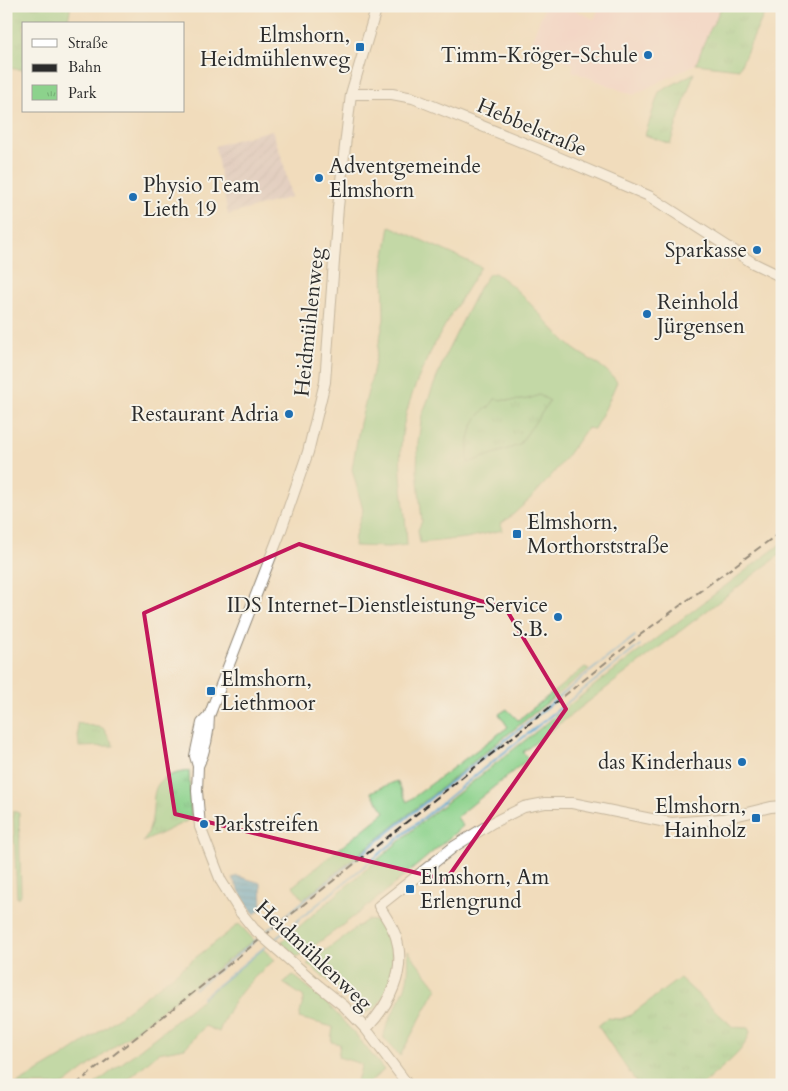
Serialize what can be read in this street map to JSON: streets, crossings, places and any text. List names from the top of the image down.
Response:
{
  "streets": {
    "street": ["Hebbelstraße", "Heidmühlenweg"]
  },
  "crossings": [
    ["Hebbelstraße", "Heidmühlenweg"]
  ],
  "places": {
    "transit": [
      "Elmshorn, Heidmühlenweg",
      "Elmshorn, Morthorststraße",
      "Elmshorn, Liethmoor",
      "Elmshorn, Hainholz",
      "Elmshorn, Am Erlengrund"
    ],
    "other": [
      "Timm-Kröger-Schule",
      "Adventgemeinde Elmshorn",
      "Physio Team Lieth 19",
      "Sparkasse",
      "Reinhold Jürgensen",
      "Restaurant Adria",
      "IDS Internet-Dienstleistung-Service S.B.",
      "das Kinderhaus",
      "Parkstreifen"
    ]
  },
  "legend": ["Straße", "Bahn", "Park"]
}
